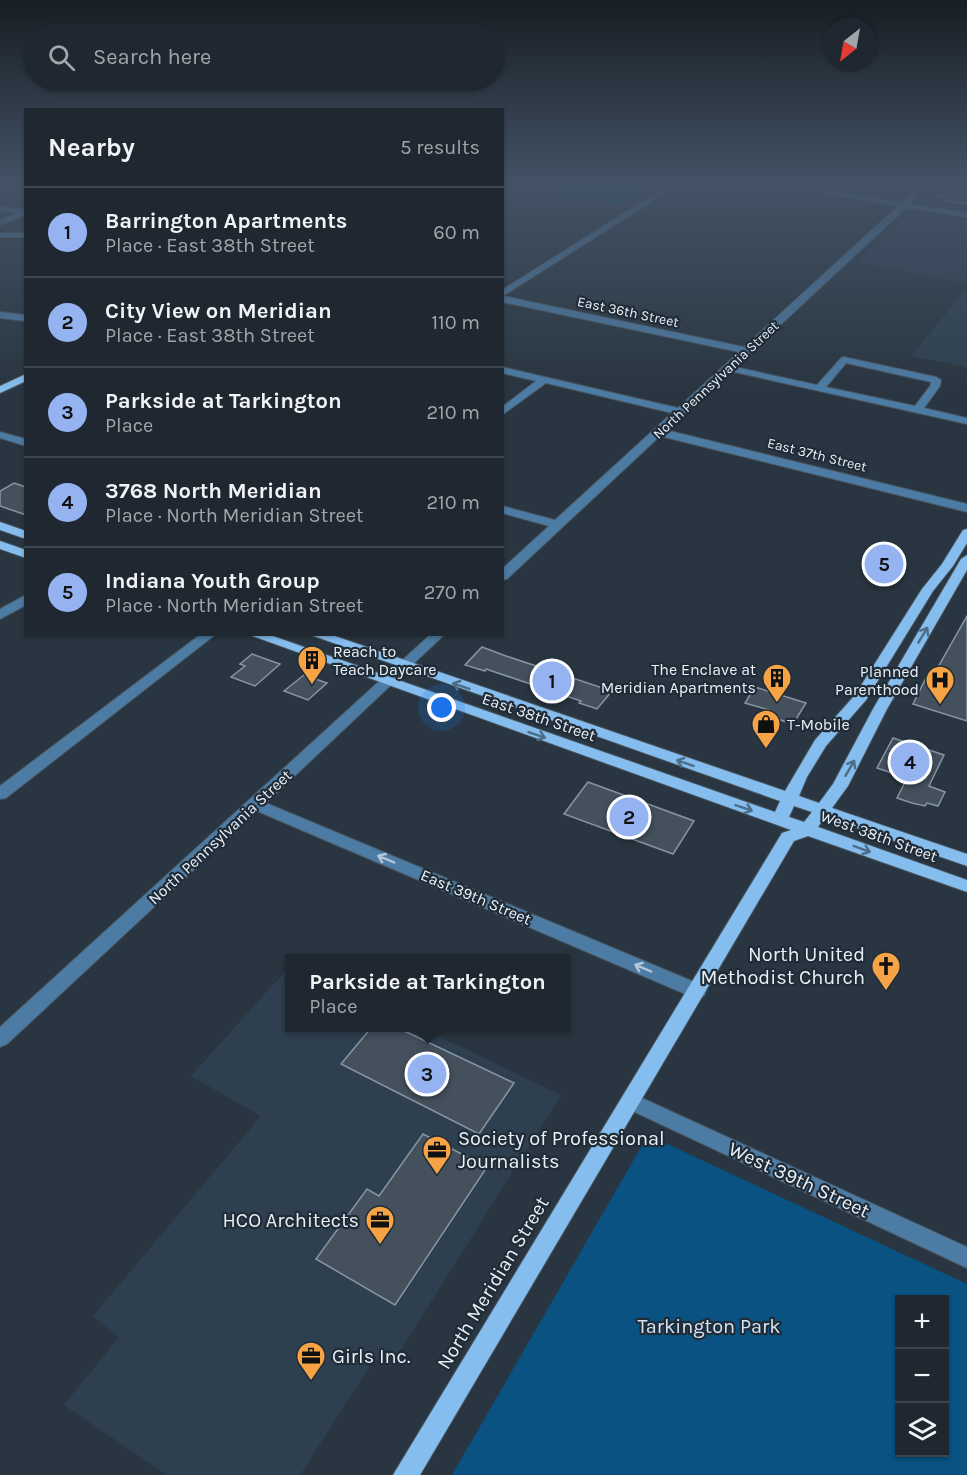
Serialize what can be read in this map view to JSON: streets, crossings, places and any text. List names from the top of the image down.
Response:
{
  "streets": {
    "main road": ["East 38th Street", "West 38th Street", "North Meridian Street"],
    "street": [
      "East 36th Street",
      "North Pennsylvania Street",
      "East 37th Street",
      "East 39th Street",
      "West 39th Street"
    ]
  },
  "crossings": [
    ["East 36th Street", "North Pennsylvania Street"],
    ["North Pennsylvania Street", "East 37th Street"],
    ["North Pennsylvania Street", "East 38th Street"],
    ["North Pennsylvania Street", "East 39th Street"],
    ["East 38th Street", "West 38th Street"],
    ["East 38th Street", "North Meridian Street"],
    ["West 38th Street", "North Meridian Street"],
    ["East 39th Street", "North Meridian Street"],
    ["West 39th Street", "North Meridian Street"]
  ],
  "one_way": ["East 39th Street"],
  "parks": ["Tarkington Park"],
  "places": {
    "building": ["Reach to Teach Daycare", "The Enclave at Meridian Apartments"],
    "hospital": ["Planned Parenthood"],
    "shop": ["T-Mobile"],
    "church": ["North United Methodist Church"],
    "office": ["Society of Professional Journalists", "HCO Architects", "Girls Inc."]
  },
  "north": "bottom left",
  "page": {
    "search": "Search here",
    "heading": ["Nearby", "5 results"],
    "list": [
      {
        "mark": "1",
        "name": "Barrington Apartments",
        "note": "Place · East 38th Street",
        "value": "60 m"
      },
      {
        "mark": "2",
        "name": "City View on Meridian",
        "note": "Place · East 38th Street",
        "value": "110 m"
      },
      {
        "mark": "3",
        "name": "Parkside at Tarkington",
        "note": "Place",
        "value": "210 m"
      },
      {
        "mark": "4",
        "name": "3768 North Meridian",
        "note": "Place · North Meridian Street",
        "value": "210 m"
      },
      {
        "mark": "5",
        "name": "Indiana Youth Group",
        "note": "Place · North Meridian Street",
        "value": "270 m"
      }
    ],
    "pins": [
      "5",
      "1",
      "4",
      "2",
      "3"
    ],
    "popup": ["Parkside at Tarkington", "Place"],
    "map_buttons": ["+", "−"]
  }
}
